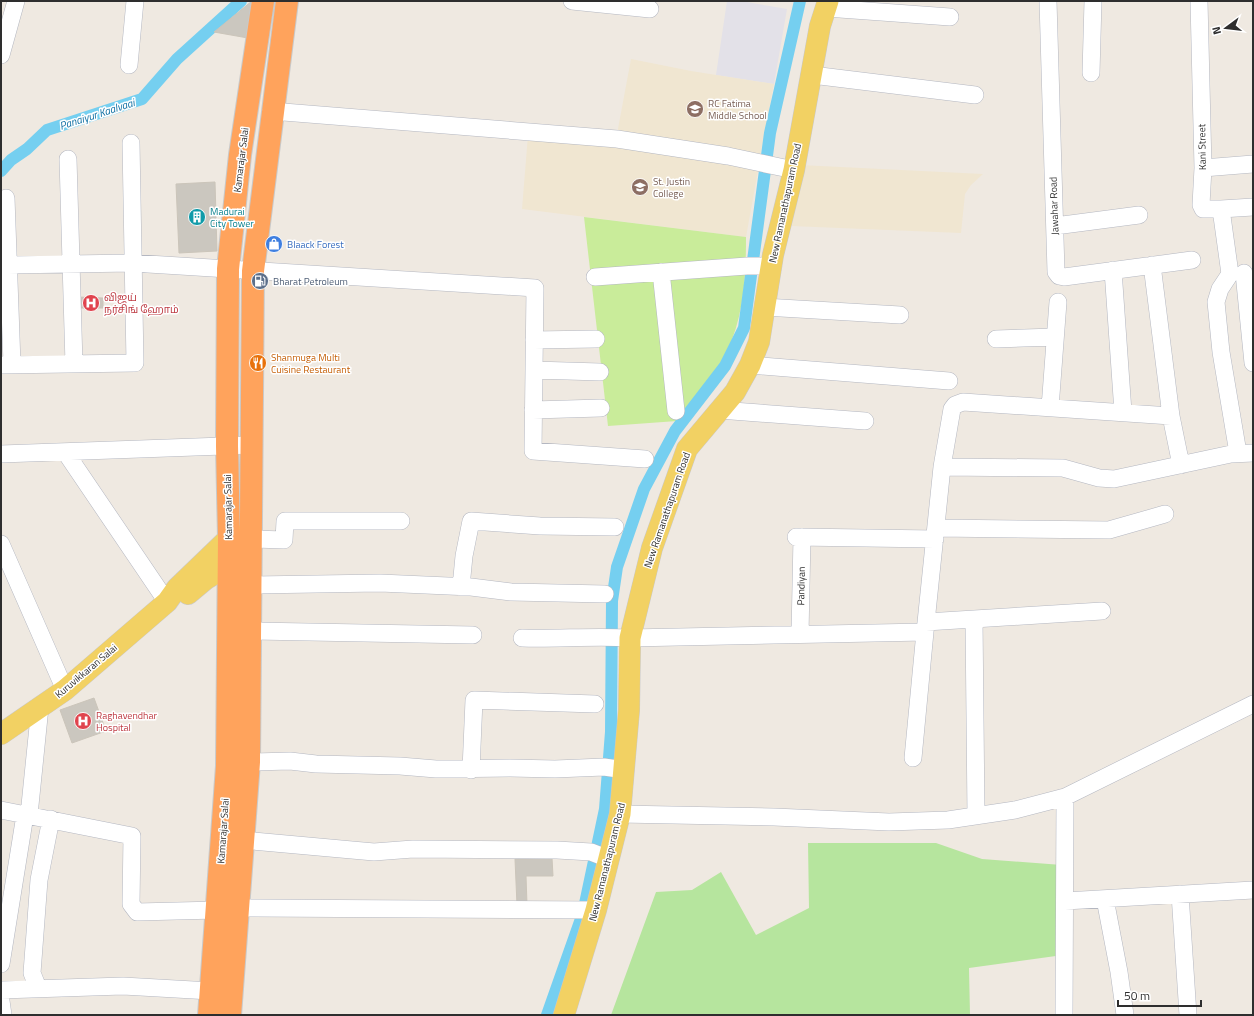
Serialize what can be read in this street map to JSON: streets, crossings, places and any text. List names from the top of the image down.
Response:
{
  "streets": {
    "highway": ["Kamarajar Salai"],
    "main road": ["New Ramanathapuram Road", "Kuruvikkaran Salai"],
    "street": ["Kani Street", "Jawahar Road", "Pandiyan"]
  },
  "crossings": [
    ["Kamarajar Salai", "Kuruvikkaran Salai"]
  ],
  "water": ["Panaiyur Kaalvaai"],
  "places": {
    "school or university": ["RC Fatima Middle School", "St. Justin College"],
    "building": ["Madurai City Tower"],
    "shop": ["Blaack Forest"],
    "fuel station": ["Bharat Petroleum"],
    "hospital": ["விஜய் நர்சிங் ஹோம்", "Raghavendhar Hospital"],
    "restaurant": ["Shanmuga Multi Cuisine Restaurant"]
  },
  "scale_bar": "50 m",
  "north": "left"
}
